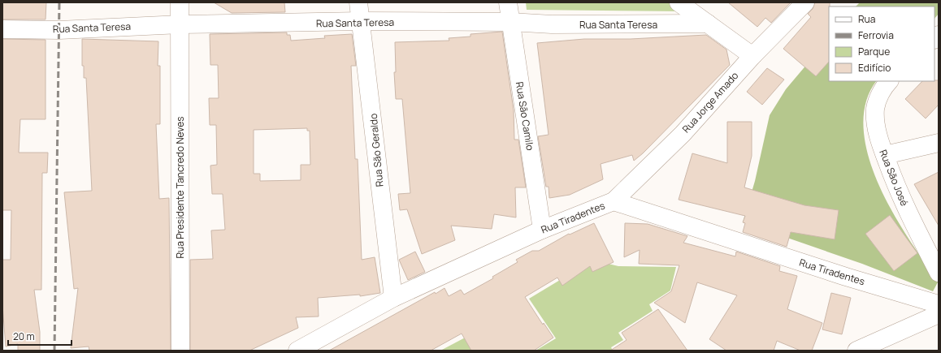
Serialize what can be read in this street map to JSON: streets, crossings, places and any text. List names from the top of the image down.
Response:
{
  "streets": {
    "street": [
      "Rua Santa Teresa",
      "Rua Jorge Amado",
      "Rua São Camilo",
      "Rua São Geraldo",
      "Rua São José",
      "Rua Presidente Tancredo Neves",
      "Rua Tiradentes"
    ]
  },
  "crossings": [
    ["Rua Santa Teresa", "Rua São Camilo"],
    ["Rua Santa Teresa", "Rua São Geraldo"],
    ["Rua Santa Teresa", "Rua Presidente Tancredo Neves"],
    ["Rua Jorge Amado", "Rua Tiradentes"],
    ["Rua São Camilo", "Rua Tiradentes"],
    ["Rua São Geraldo", "Rua Tiradentes"]
  ],
  "legend": [
    "Rua",
    "Ferrovia",
    "Parque",
    "Edifício"
  ],
  "scale_bar": "20 m"
}
